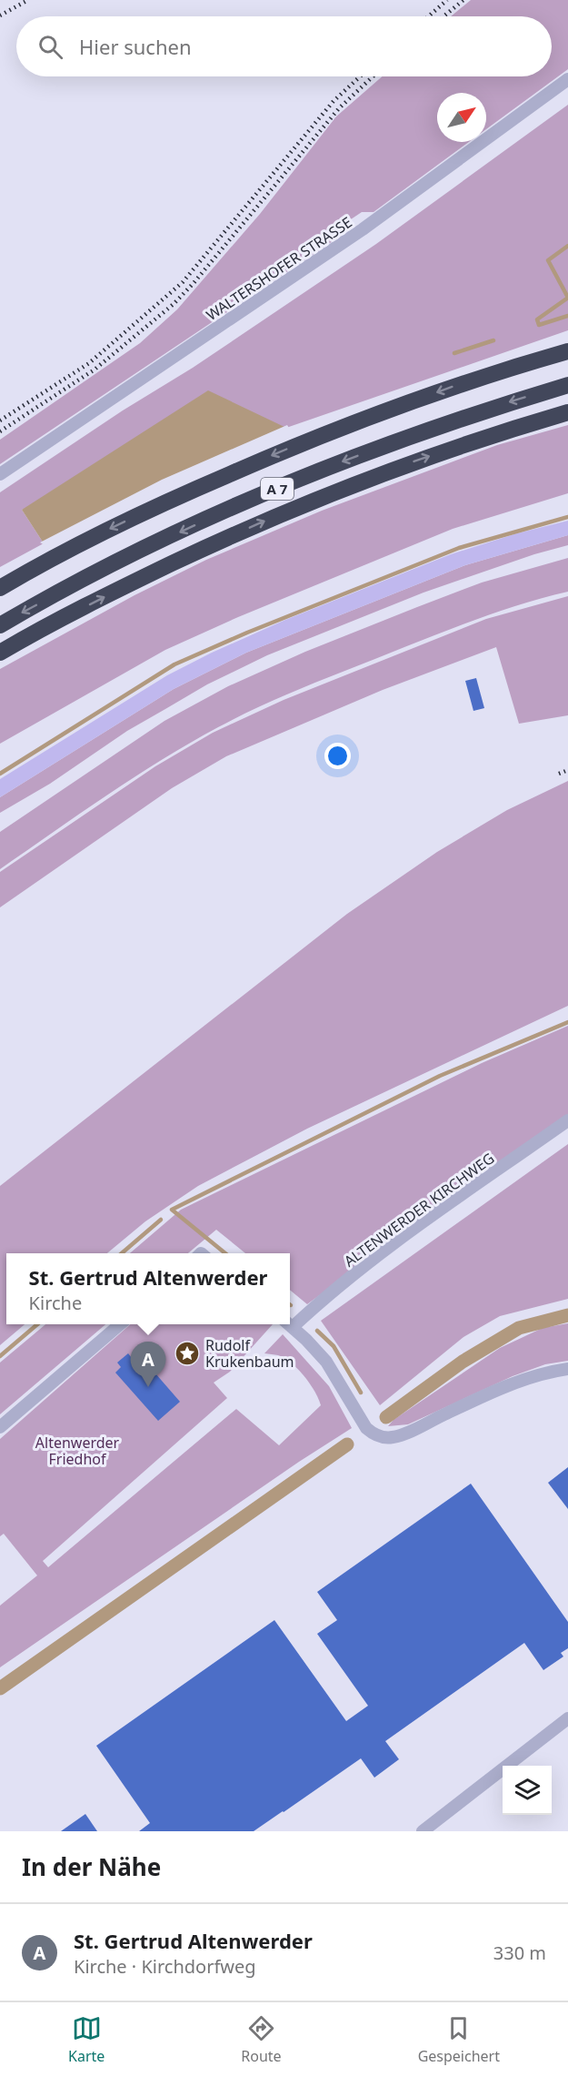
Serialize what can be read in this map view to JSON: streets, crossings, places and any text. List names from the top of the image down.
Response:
{
  "streets": {
    "highway": ["A 7"],
    "street": ["WALTERSHOFER STRASSE", "ALTENWERDER KIRCHWEG"]
  },
  "parks": ["Altenwerder Friedhof"],
  "places": {
    "place": ["Rudolf Krukenbaum"]
  },
  "north": "top right",
  "page": {
    "search": "Hier suchen",
    "popup": ["St. Gertrud Altenwerder", "Kirche"],
    "pins": "A",
    "heading": "In der Nähe",
    "list": [
      {
        "mark": "A",
        "name": "St. Gertrud Altenwerder",
        "note": "Kirche · Kirchdorfweg",
        "value": "330 m"
      }
    ],
    "nav": ["Karte", "Route", "Gespeichert"]
  }
}
